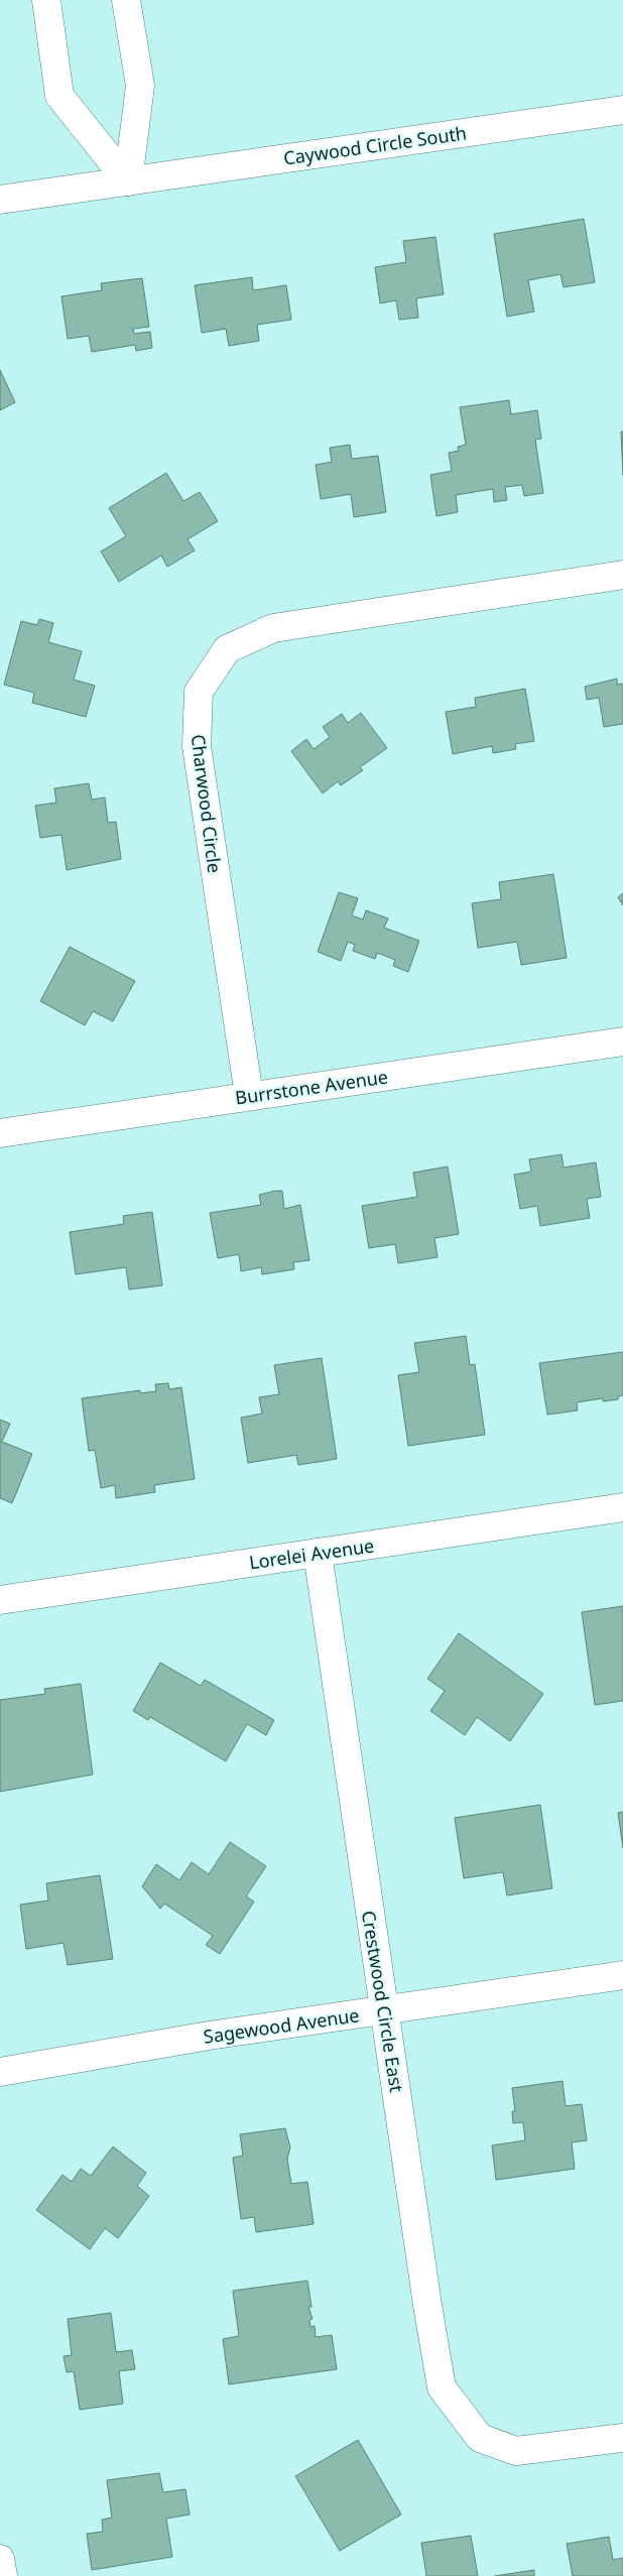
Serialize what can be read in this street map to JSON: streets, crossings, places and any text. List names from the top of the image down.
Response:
{
  "streets": {
    "street": [
      "Caywood Circle South",
      "Charwood Circle",
      "Burrstone Avenue",
      "Lorelei Avenue",
      "Crestwood Circle East",
      "Sagewood Avenue"
    ]
  },
  "crossings": [
    ["Charwood Circle", "Burrstone Avenue"],
    ["Lorelei Avenue", "Crestwood Circle East"],
    ["Crestwood Circle East", "Sagewood Avenue"]
  ]
}
